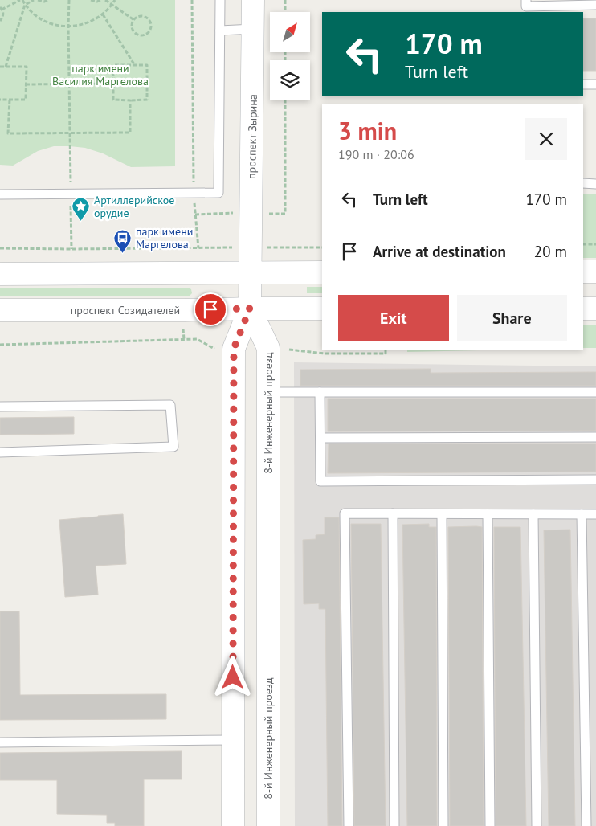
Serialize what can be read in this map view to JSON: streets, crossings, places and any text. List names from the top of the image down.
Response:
{
  "streets": {
    "street": ["проспект Зырина", "проспект Созидателей", "8-й Инженерный проезд"]
  },
  "crossings": [
    ["проспект Зырина", "проспект Созидателей"],
    ["проспект Зырина", "8-й Инженерный проезд"],
    ["проспект Созидателей", "8-й Инженерный проезд"]
  ],
  "parks": ["парк имени Василия Маргелова"],
  "places": {
    "place": ["Артиллерийское орудие"],
    "bus stop": ["парк имени Маргелова"]
  },
  "north": "top right",
  "page": {
    "turn": ["170 m", "Turn left"],
    "heading": ["3 min", "190 m · 20:06"],
    "list": [
      {
        "name": "Turn left",
        "value": "170 m"
      },
      {
        "name": "Arrive at destination",
        "value": "20 m"
      }
    ],
    "buttons": ["Exit", "Share"]
  }
}
